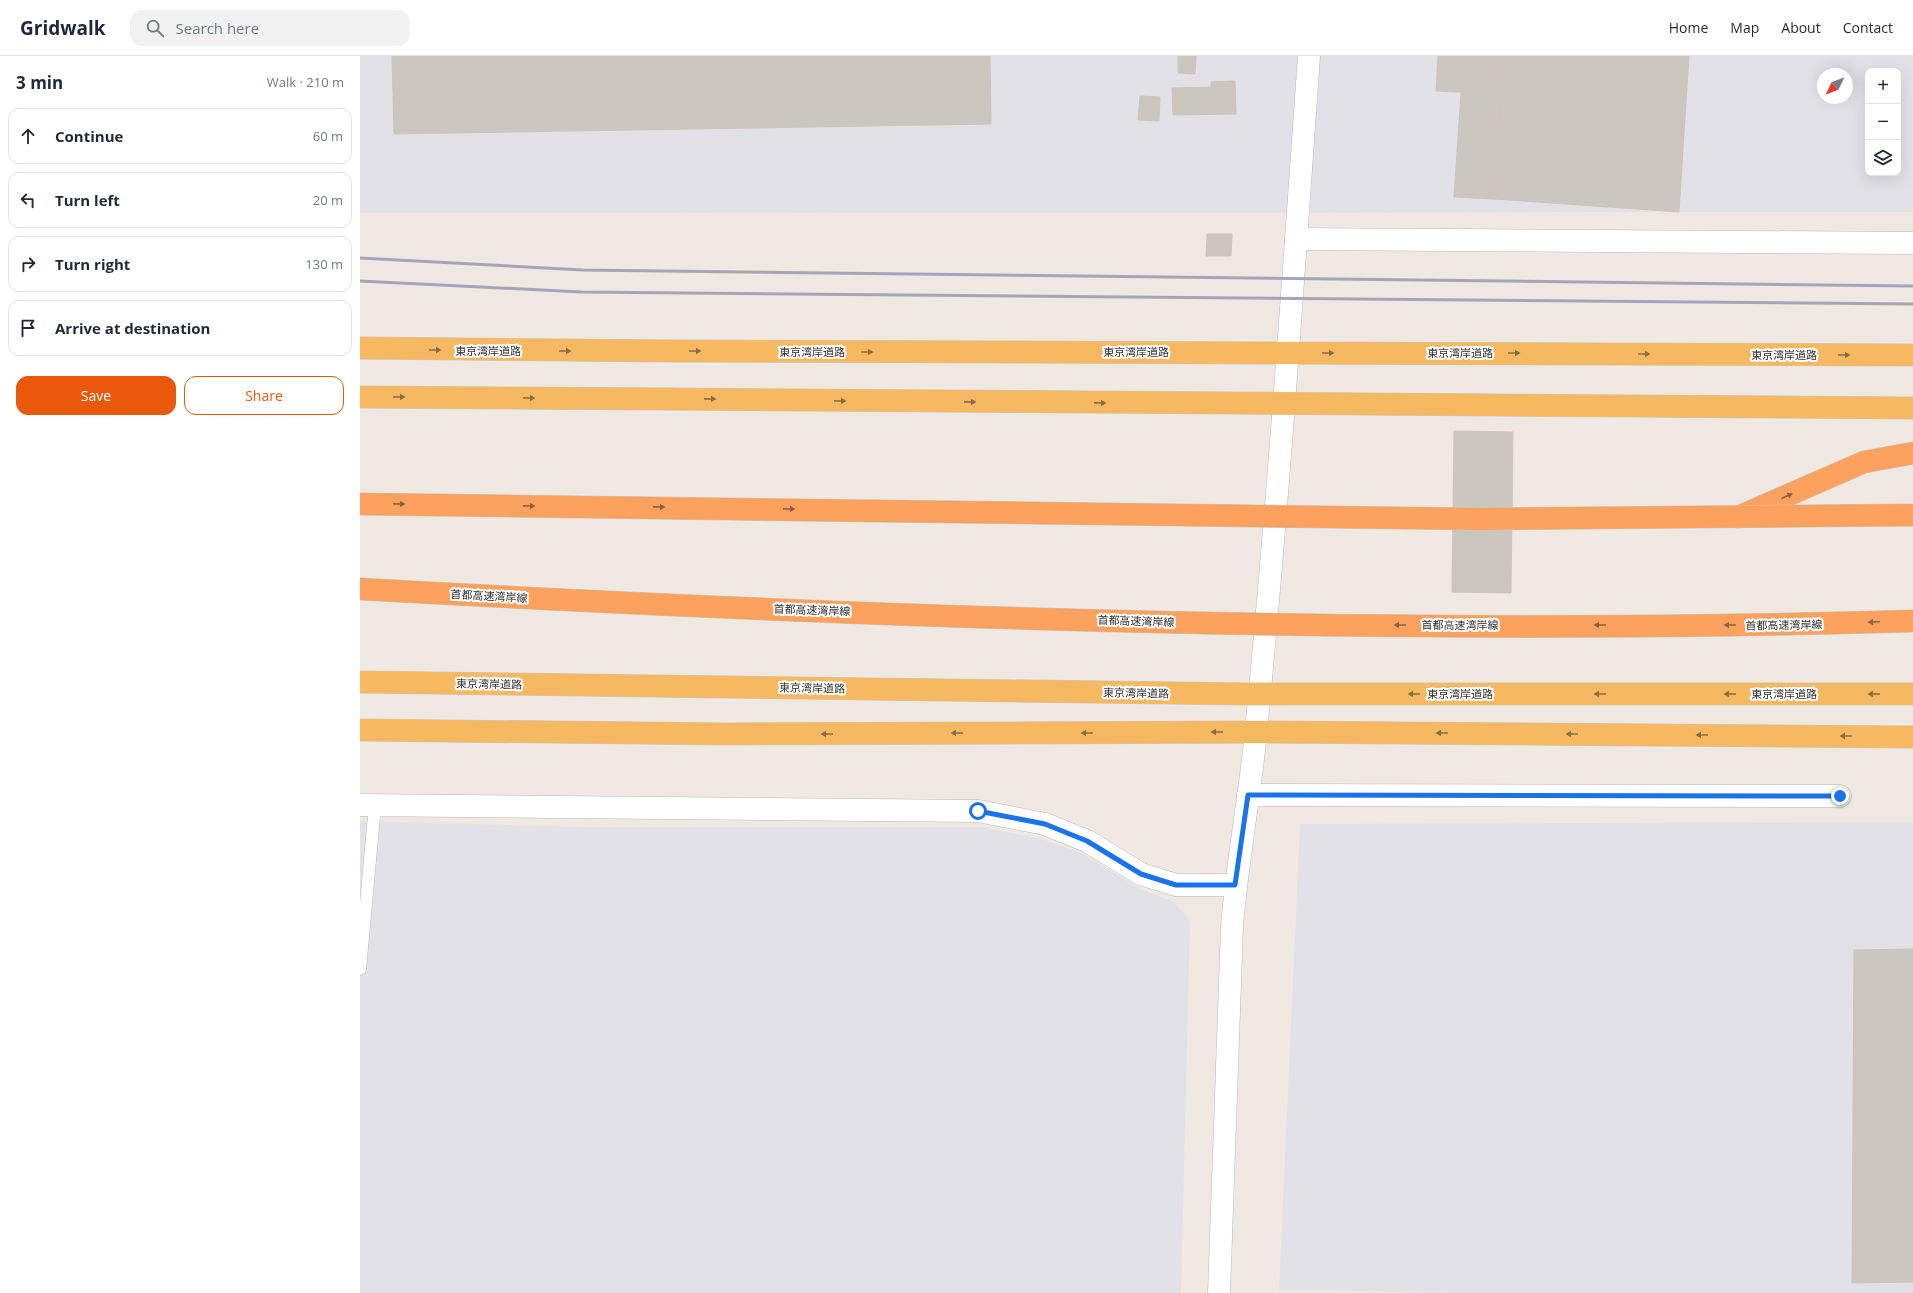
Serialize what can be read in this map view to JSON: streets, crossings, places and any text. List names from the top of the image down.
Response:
{
  "streets": {
    "highway": ["東京湾岸道路", "首都高速湾岸線"]
  },
  "north": "bottom left",
  "page": {
    "header": "Gridwalk",
    "search": "Search here",
    "nav": [
      "Home",
      "Map",
      "About",
      "Contact"
    ],
    "heading": ["3 min", "Walk · 210 m"],
    "map_buttons": ["+", "−"],
    "list": [
      ["Continue", "60 m"],
      ["Turn left", "20 m"],
      ["Turn right", "130 m"],
      "Arrive at destination"
    ],
    "buttons": ["Save", "Share"]
  }
}
